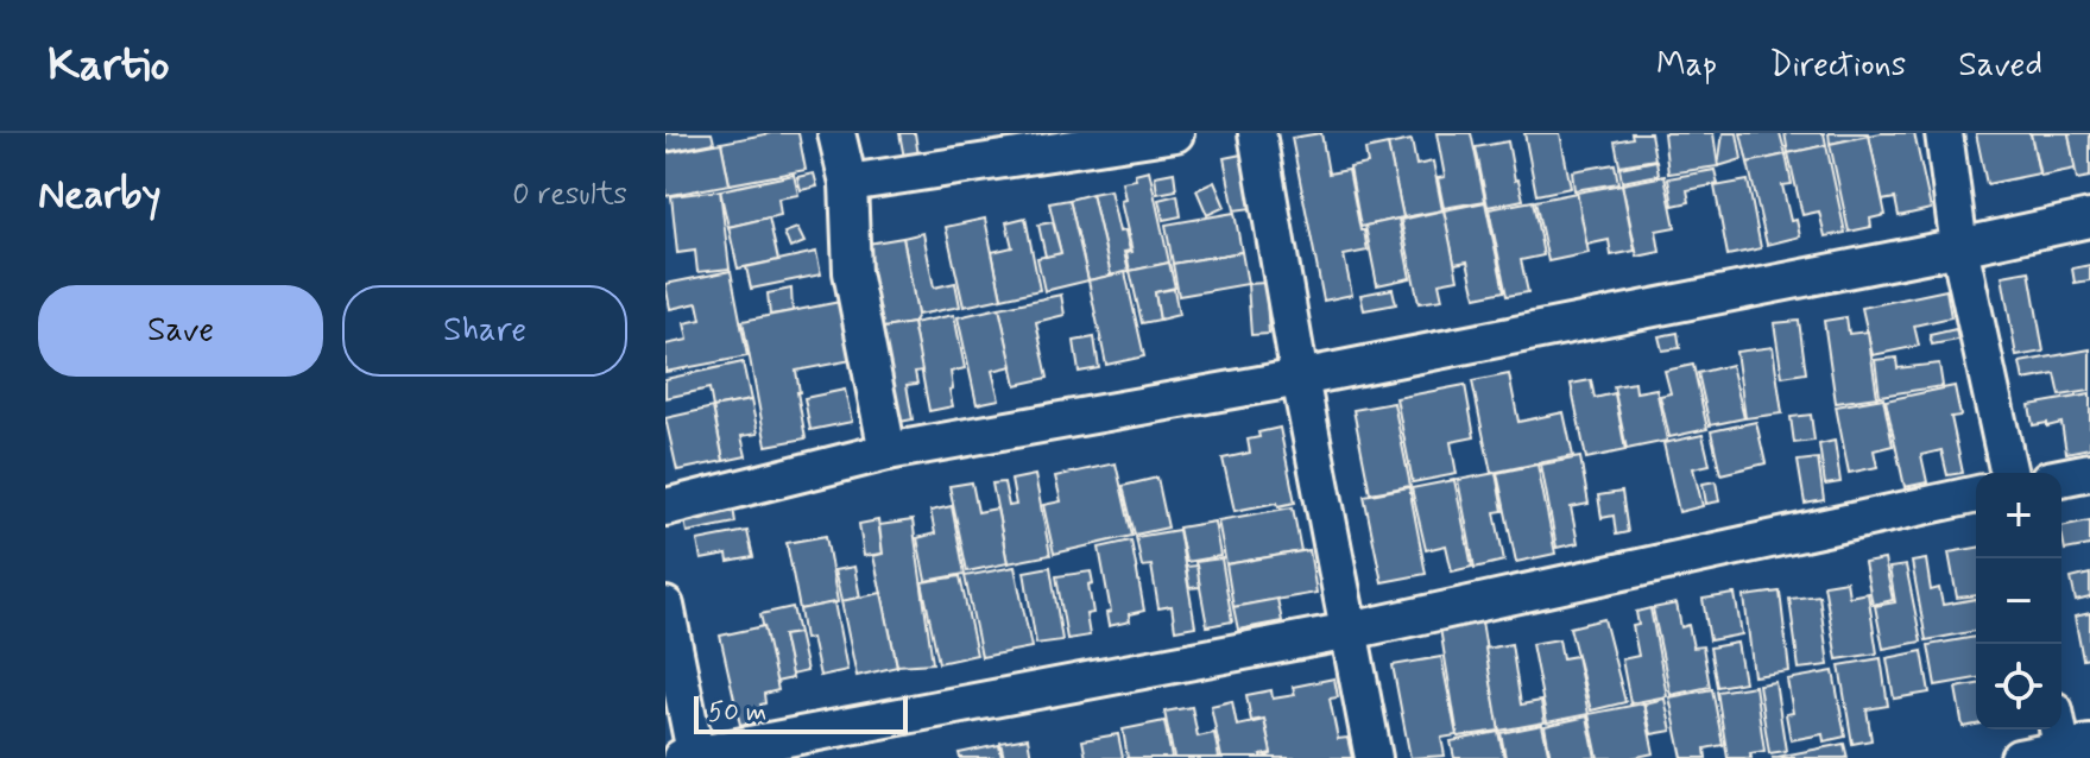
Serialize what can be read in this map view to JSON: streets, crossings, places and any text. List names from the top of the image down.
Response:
{
  "scale_bar": "50 m",
  "page": {
    "header": "Kartio",
    "nav": ["Map", "Directions", "Saved"],
    "heading": ["Nearby", "0 results"],
    "buttons": ["Save", "Share"],
    "map_buttons": ["+", "−"],
    "scale": "50 m"
  }
}
